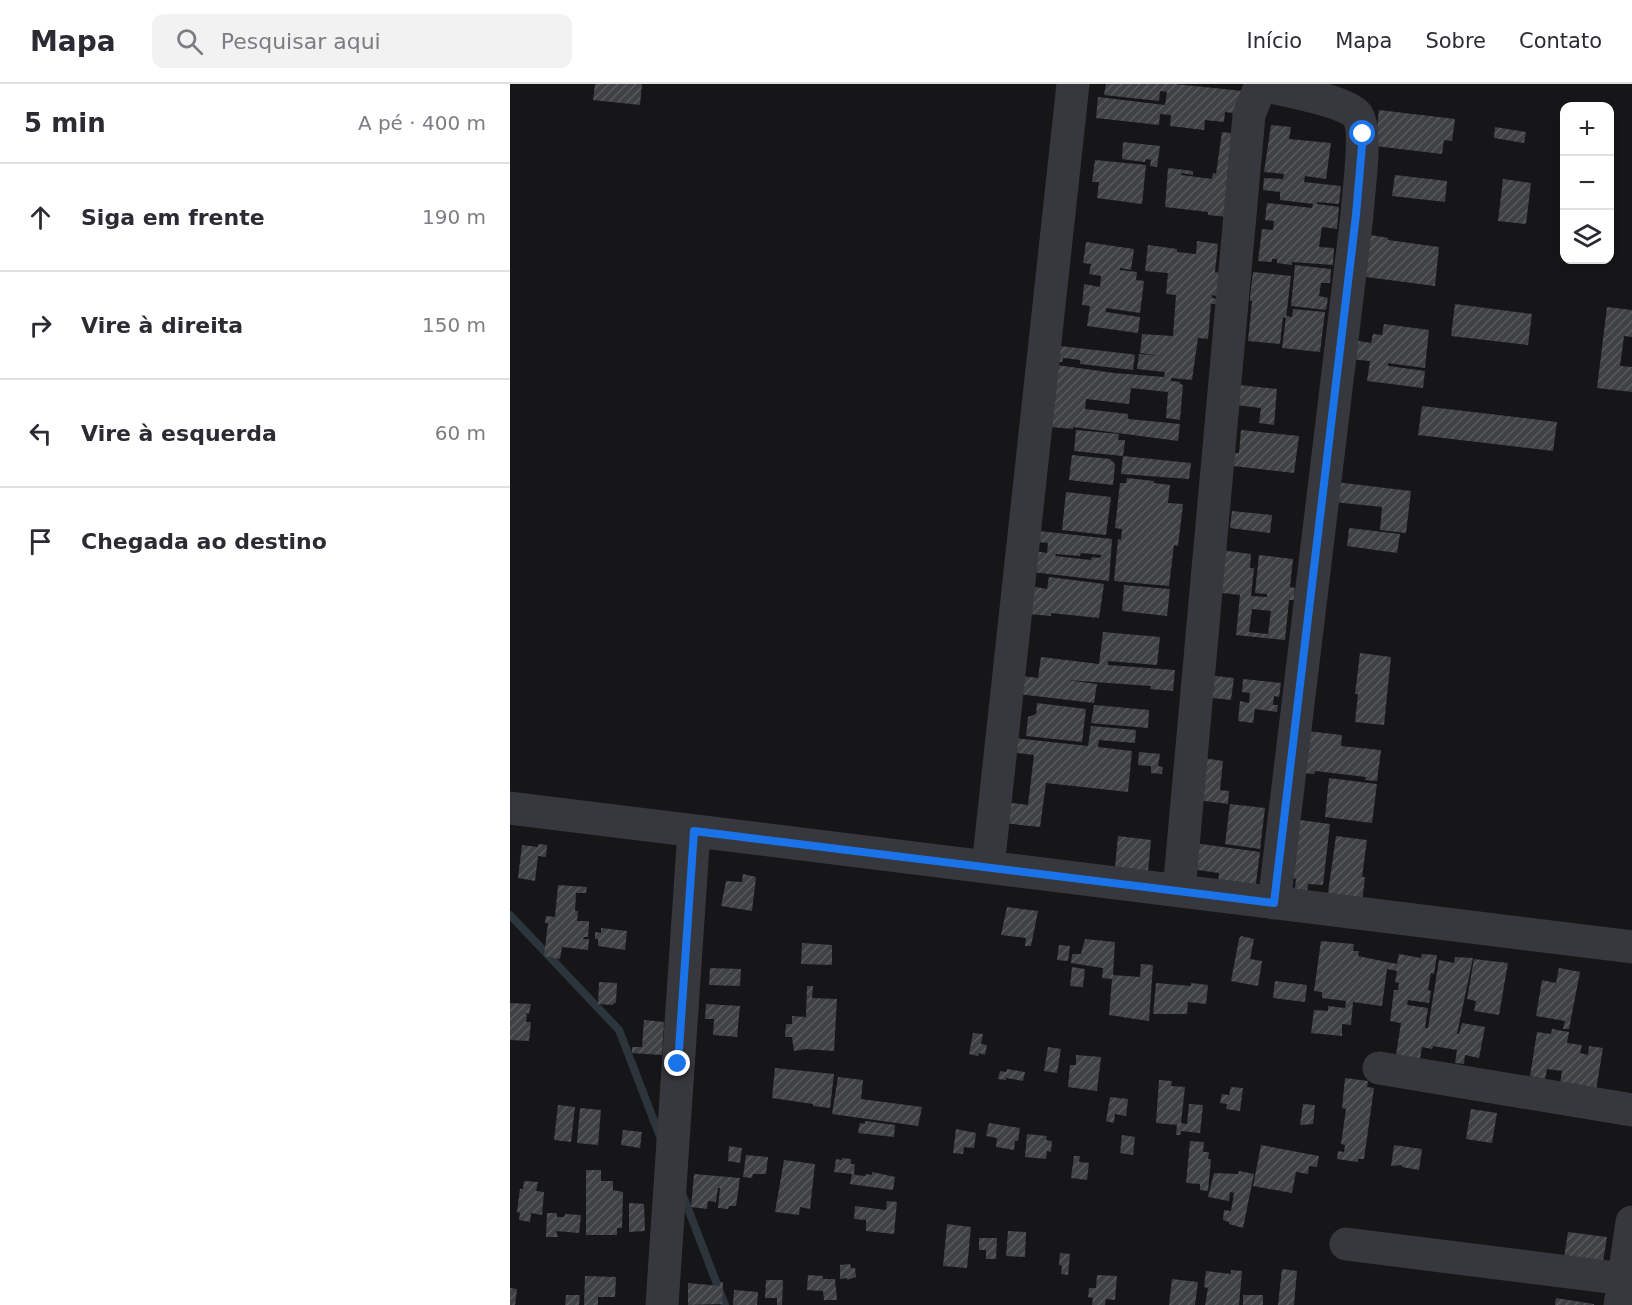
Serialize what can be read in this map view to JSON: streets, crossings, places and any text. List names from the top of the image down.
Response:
{
  "page": {
    "header": "Mapa",
    "search": "Pesquisar aqui",
    "nav": [
      "Início",
      "Mapa",
      "Sobre",
      "Contato"
    ],
    "heading": ["5 min", "A pé · 400 m"],
    "map_buttons": ["+", "−"],
    "list": [
      ["Siga em frente", "190 m"],
      ["Vire à direita", "150 m"],
      ["Vire à esquerda", "60 m"],
      "Chegada ao destino"
    ]
  }
}
